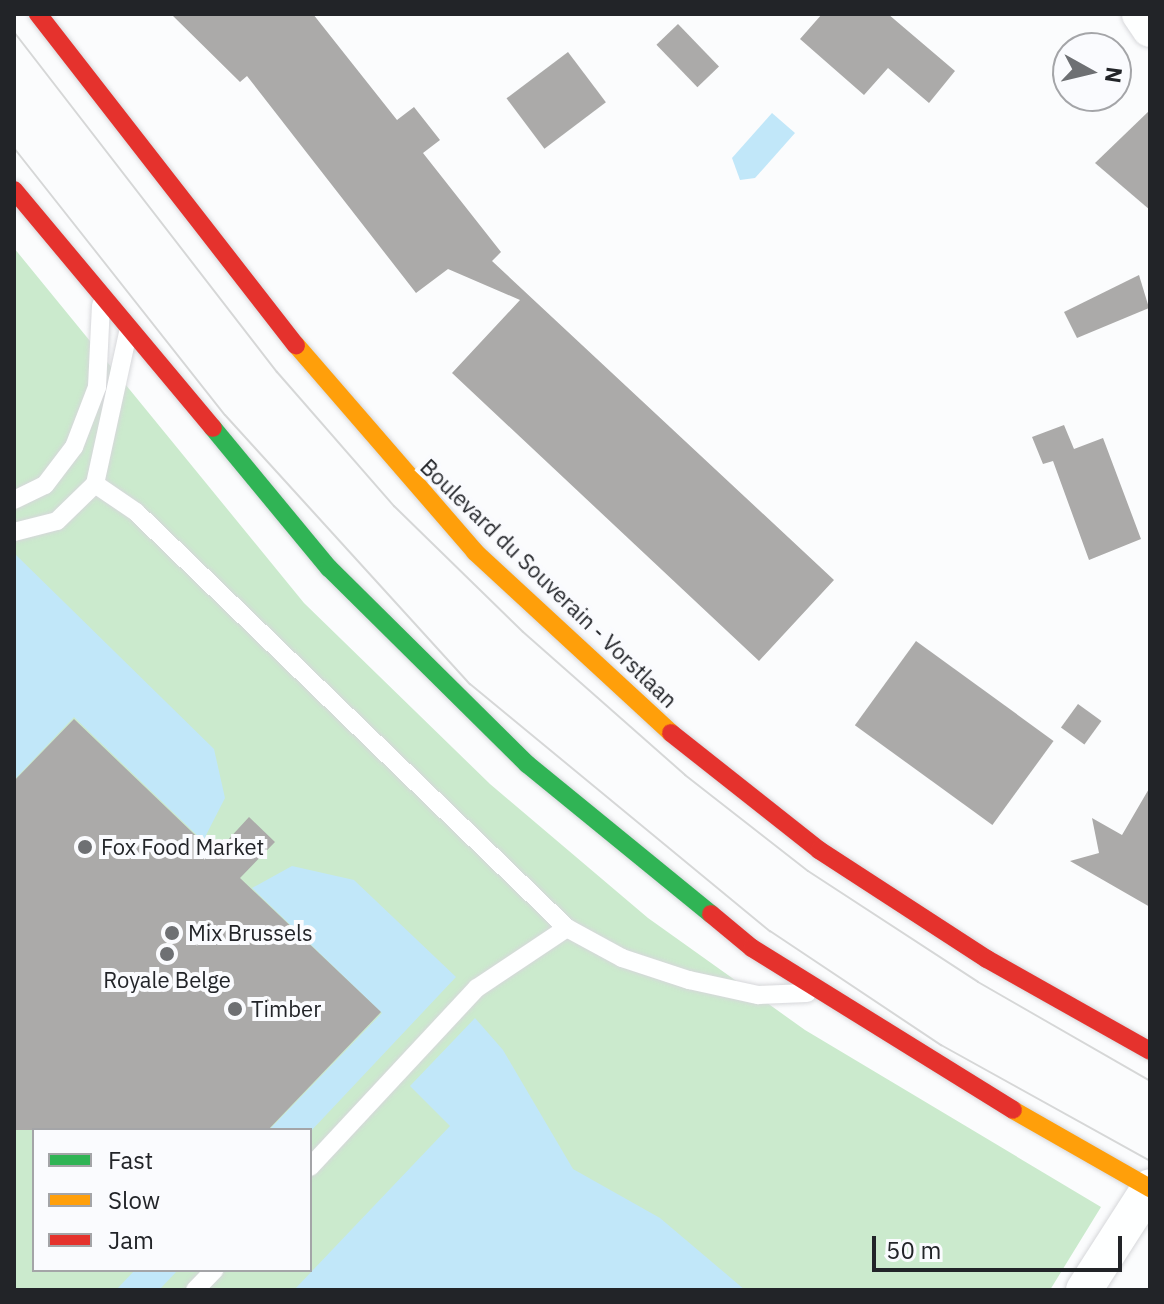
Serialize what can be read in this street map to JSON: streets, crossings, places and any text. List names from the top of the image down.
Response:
{
  "streets": {
    "main road": ["Boulevard du Souverain - Vorstlaan"]
  },
  "places": [
    "Fox Food Market",
    "Mix Brussels",
    "Royale Belge",
    "Timber"
  ],
  "legend": ["Fast", "Slow", "Jam"],
  "scale_bar": "50 m",
  "north": "right"
}
